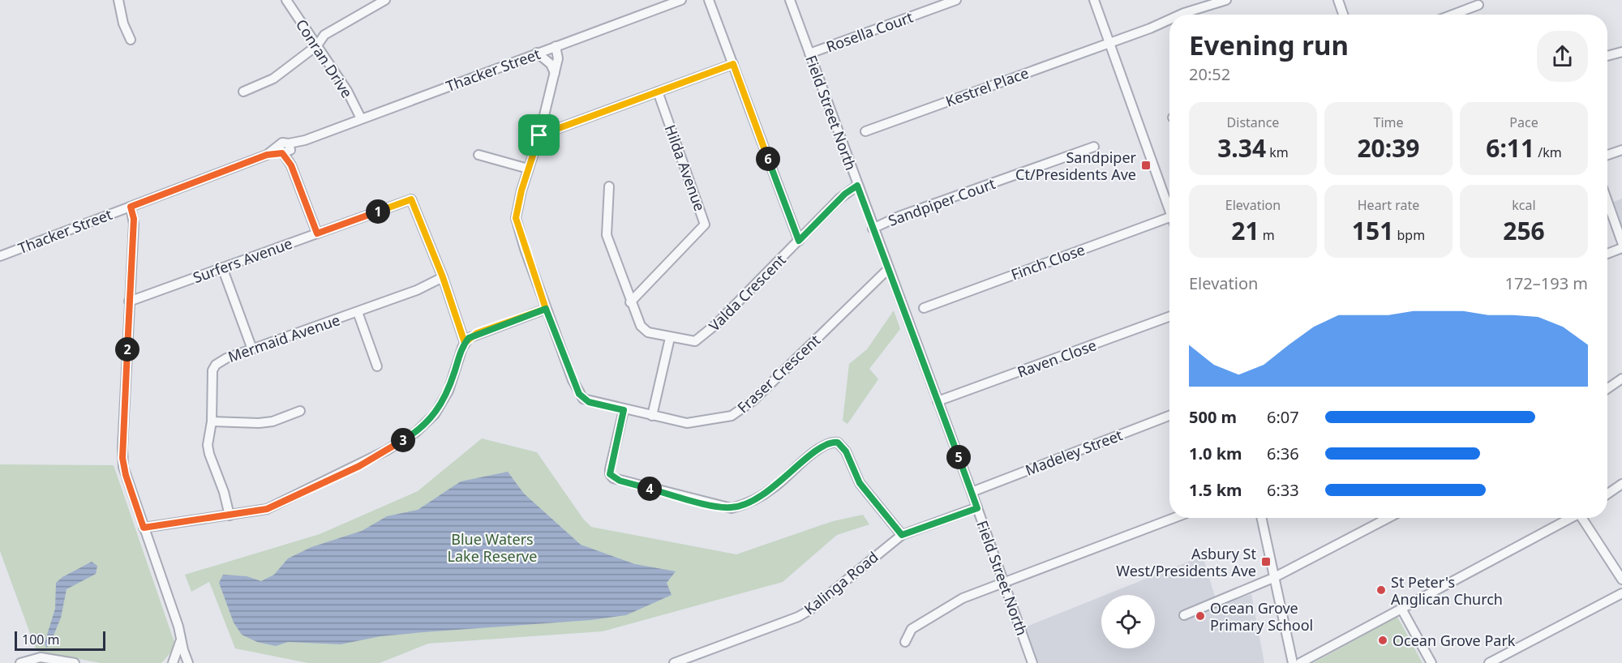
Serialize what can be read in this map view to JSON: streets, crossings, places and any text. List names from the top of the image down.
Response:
{
  "streets": {
    "street": [
      "Rosella Court",
      "Conran Drive",
      "Thacker Street",
      "Kestrel Place",
      "Field Street North",
      "Hilda Avenue",
      "Sandpiper Court",
      "Surfers Avenue",
      "Finch Close",
      "Valda Crescent",
      "Mermaid Avenue",
      "Raven Close",
      "Fraser Crescent",
      "Madeley Street",
      "Kalinga Road"
    ]
  },
  "crossings": [
    ["Rosella Court", "Field Street North"],
    ["Conran Drive", "Thacker Street"],
    ["Thacker Street", "Fraser Crescent"],
    ["Field Street North", "Sandpiper Court"],
    ["Field Street North", "Valda Crescent"],
    ["Field Street North", "Raven Close"],
    ["Field Street North", "Fraser Crescent"],
    ["Field Street North", "Madeley Street"],
    ["Field Street North", "Kalinga Road"],
    ["Hilda Avenue", "Valda Crescent"],
    ["Surfers Avenue", "Mermaid Avenue"]
  ],
  "parks": ["Blue Waters Lake Reserve"],
  "places": {
    "transit": ["Sandpiper Ct/Presidents Ave", "Asbury St West/Presidents Ave"],
    "other": ["St Peter's Anglican Church", "Ocean Grove Primary School", "Ocean Grove Park"]
  },
  "scale_bar": "100 m",
  "page": {
    "heading": ["Evening run", "20:52"],
    "stats": [
      ["Distance", "3.34 km"],
      ["Time", "20:39"],
      ["Pace", "6:11 /km"],
      ["Elevation", "21 m"],
      ["Heart rate", "151 bpm"],
      ["kcal", "256"]
    ],
    "pins": [
      "6",
      "1",
      "2",
      "3",
      "5",
      "4"
    ],
    "chart": ["Elevation", "172–193 m"],
    "list": [
      {
        "name": "500 m",
        "note": "6:07"
      },
      {
        "name": "1.0 km",
        "note": "6:36"
      },
      {
        "name": "1.5 km",
        "note": "6:33"
      }
    ],
    "scale": "100 m"
  }
}
